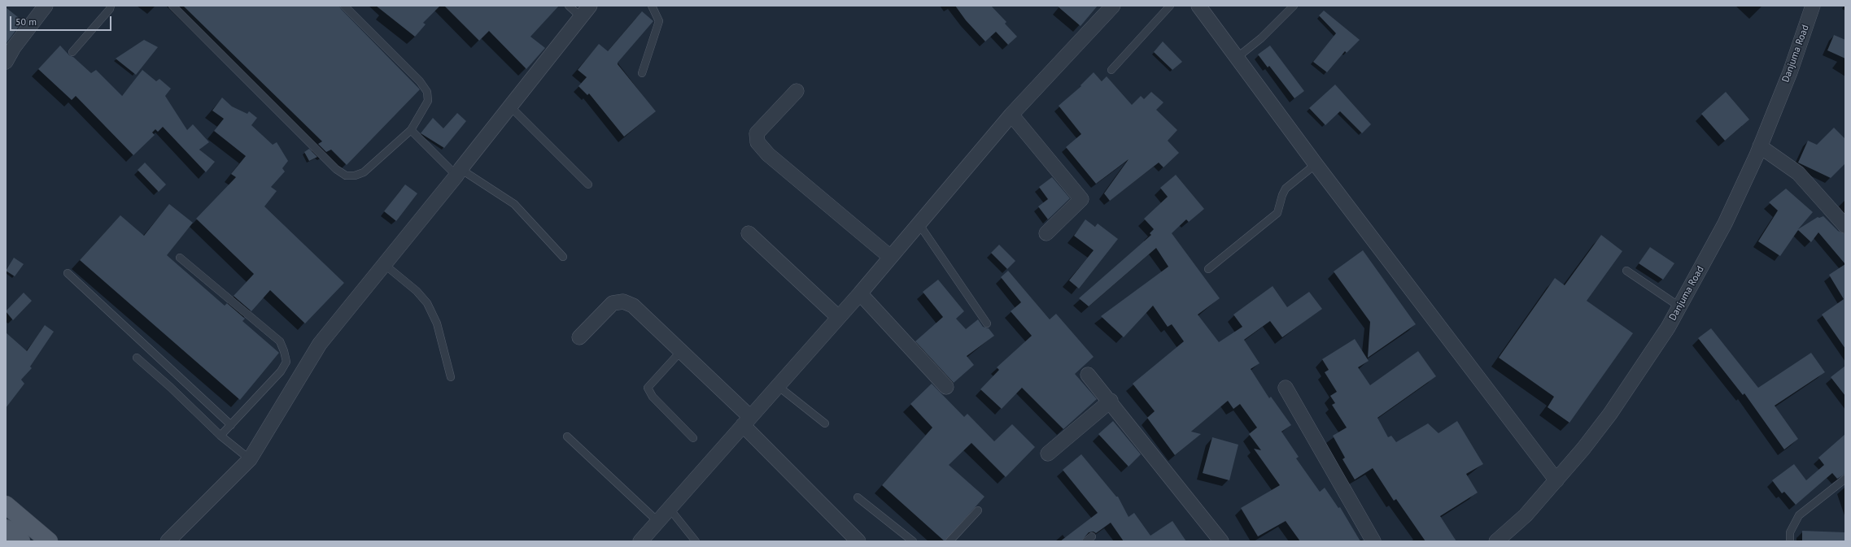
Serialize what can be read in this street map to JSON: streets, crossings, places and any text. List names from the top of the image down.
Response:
{
  "streets": {
    "street": ["Danjuma Road"]
  },
  "scale_bar": "50 m"
}
